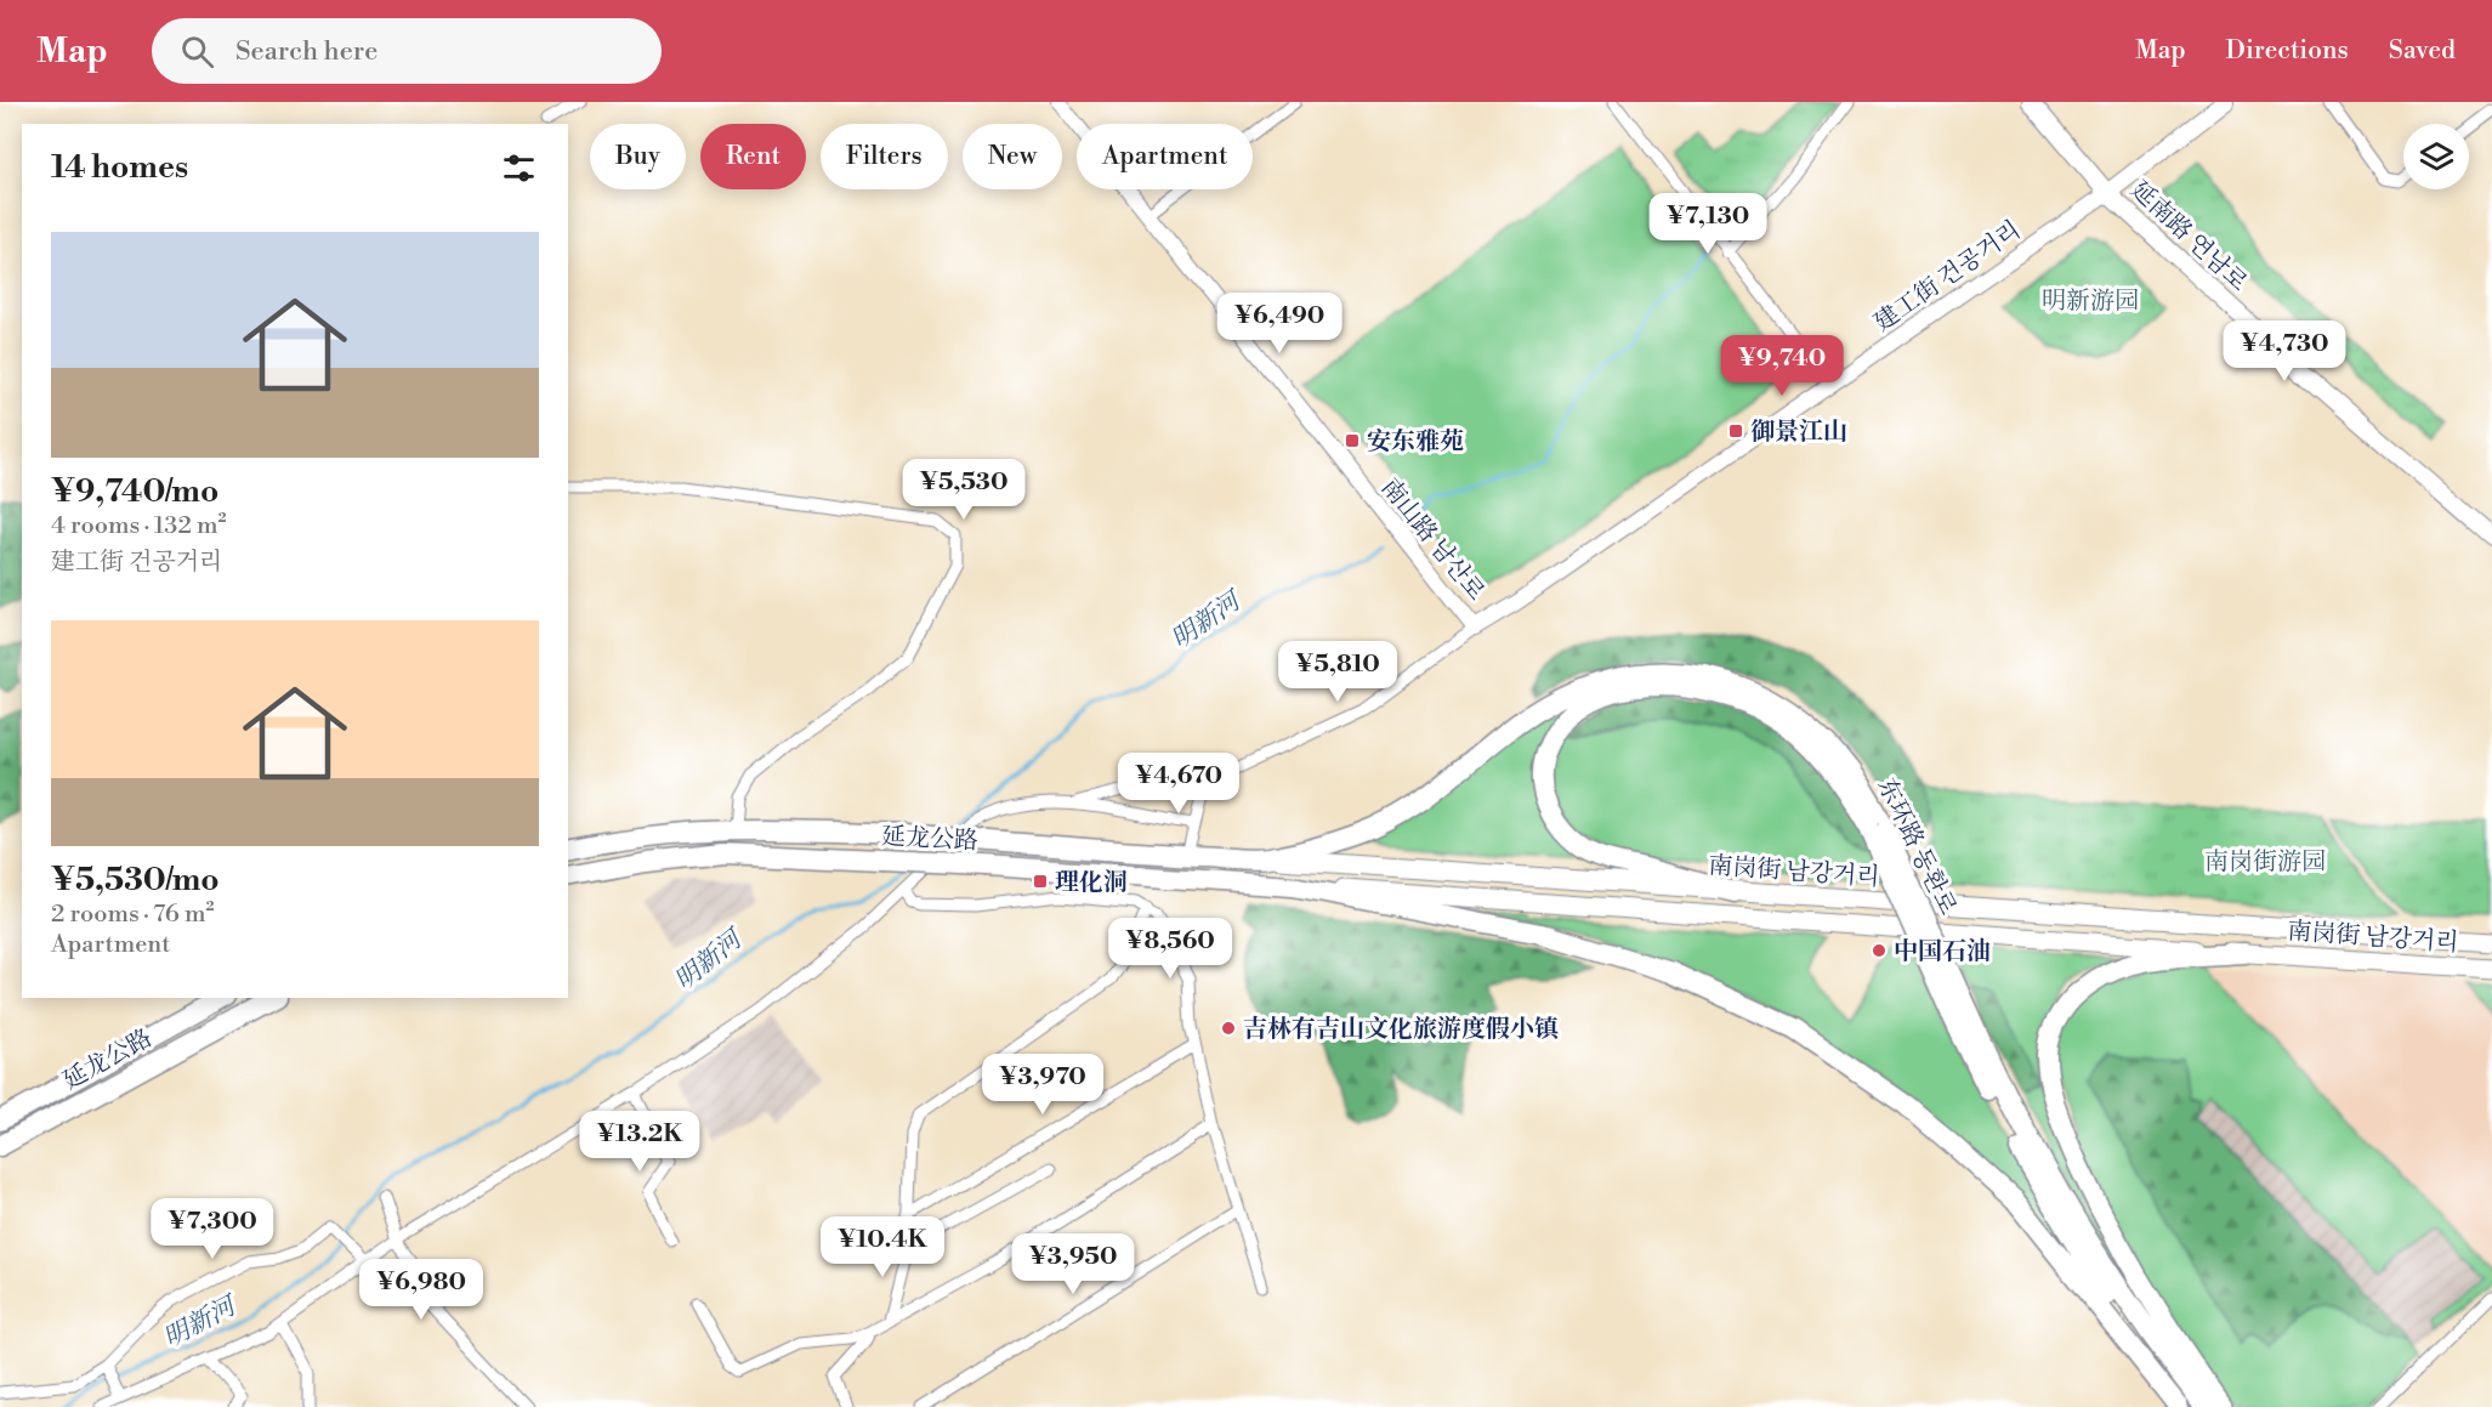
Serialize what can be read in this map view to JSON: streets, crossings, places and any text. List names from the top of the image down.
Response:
{
  "streets": {
    "highway": ["延龙公路", "东环路 동환로"],
    "main road": ["延南路 연남로", "建工街 건공거리", "南岗街 남강거리"],
    "street": ["南山路 남산로"]
  },
  "crossings": [
    ["延南路 연남로", "建工街 건공거리"],
    ["建工街 건공거리", "南山路 남산로"],
    ["延龙公路", "东环路 동환로"],
    ["延龙公路", "南岗街 남강거리"],
    ["东环路 동환로", "南岗街 남강거리"]
  ],
  "water": ["明新河"],
  "parks": ["明新游园", "南岗街游园"],
  "places": {
    "transit": ["御景江山", "安东雅苑", "理化洞"],
    "other": ["中国石油", "吉林有吉山文化旅游度假小镇"]
  },
  "page": {
    "header": "Map",
    "search": "Search here",
    "nav": ["Map", "Directions", "Saved"],
    "chip": [
      "Buy",
      "Rent",
      "Filters",
      "New",
      "Apartment"
    ],
    "heading": "14 homes",
    "price": [
      "¥7,130",
      "¥6,490",
      "¥4,730",
      "¥9,740",
      "¥5,530",
      "¥5,810",
      "¥4,670",
      "¥8,560",
      "¥3,970",
      "¥13.2K",
      "¥7,300",
      "¥10.4K",
      "¥3,950",
      "¥6,980"
    ],
    "list": [
      {
        "name": "¥9,740/mo",
        "note": "4 rooms · 132 m² · 建工街 건공거리"
      },
      {
        "name": "¥5,530/mo",
        "note": "2 rooms · 76 m² · Apartment"
      }
    ]
  }
}
